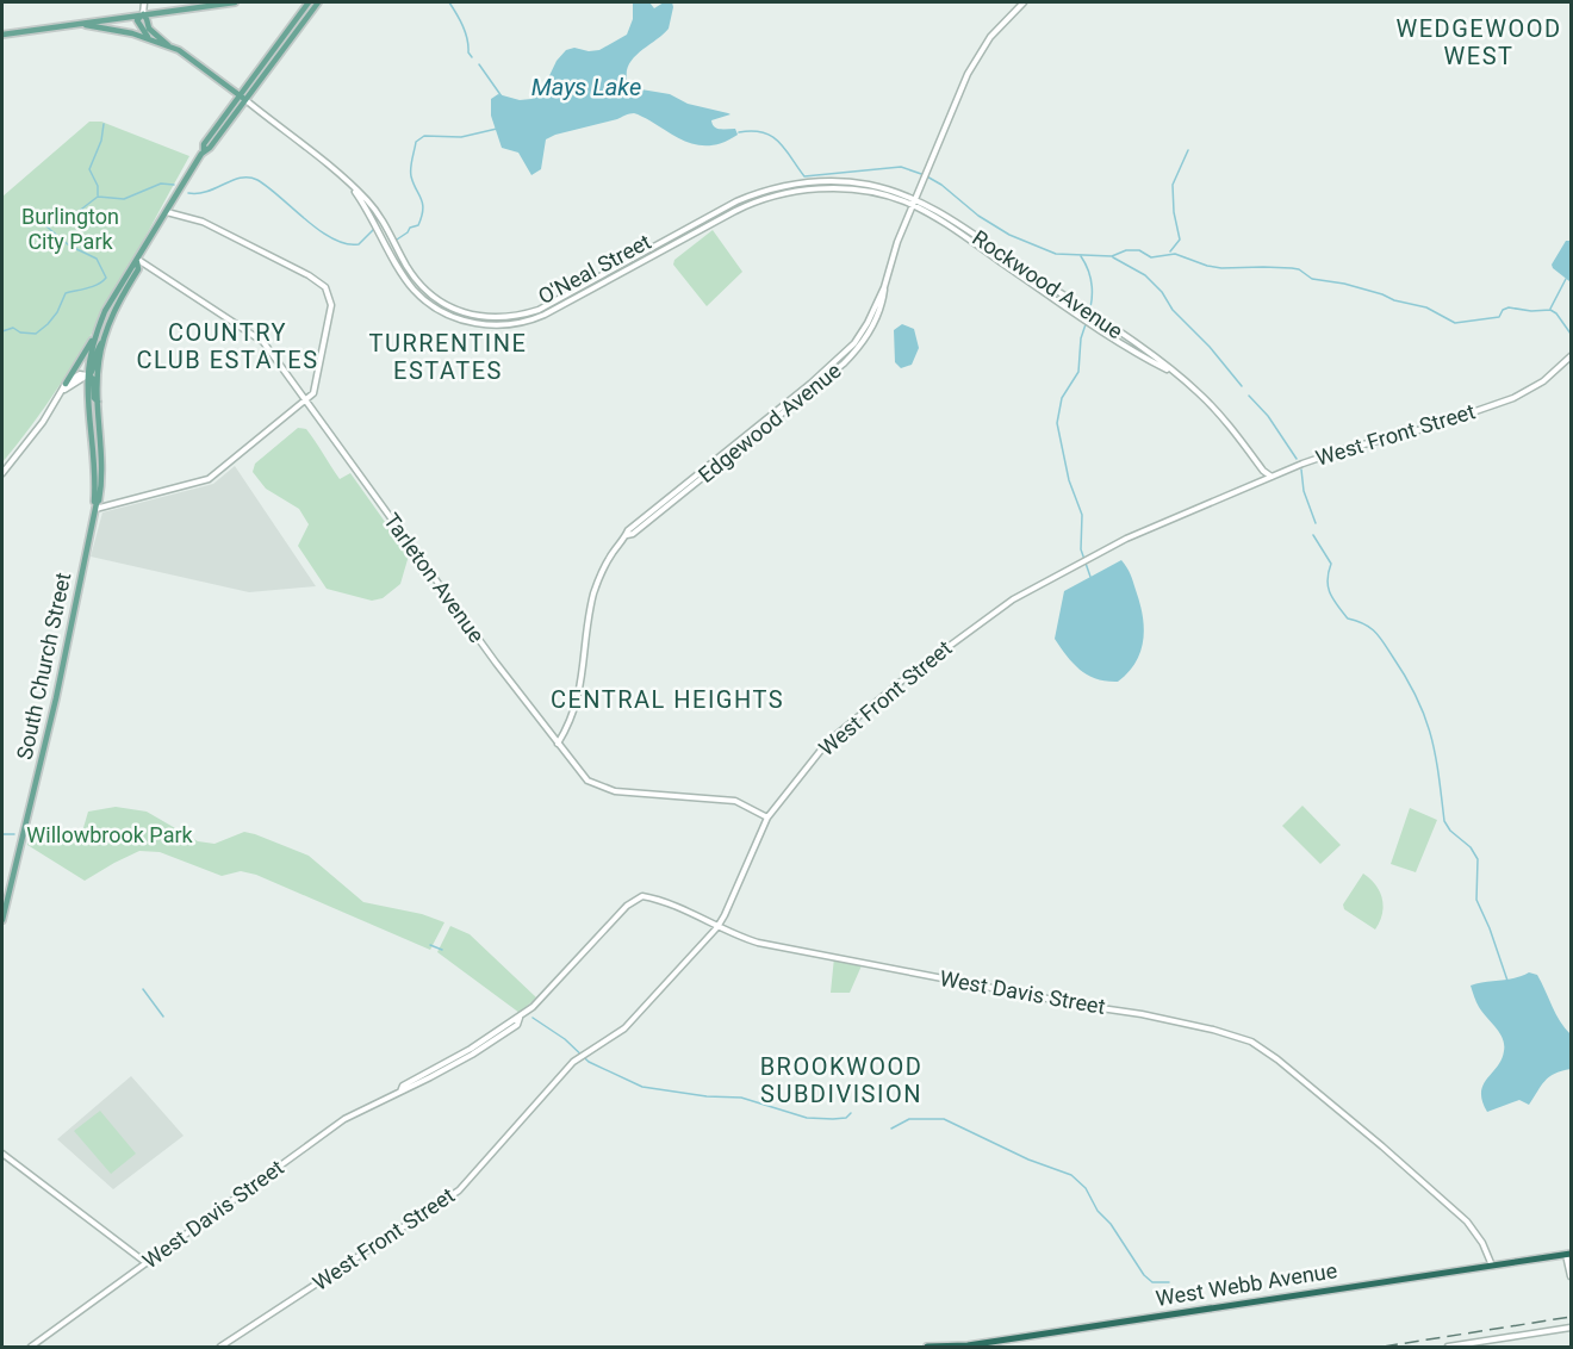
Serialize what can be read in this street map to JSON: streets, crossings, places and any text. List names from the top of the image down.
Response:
{
  "streets": {
    "highway": ["West Webb Avenue"],
    "main road": ["South Church Street"],
    "street": [
      "O'Neal Street",
      "Rockwood Avenue",
      "Edgewood Avenue",
      "West Front Street",
      "Tarleton Avenue",
      "West Davis Street"
    ]
  },
  "crossings": [
    ["O'Neal Street", "Rockwood Avenue"],
    ["O'Neal Street", "Edgewood Avenue"],
    ["O'Neal Street", "South Church Street"],
    ["Rockwood Avenue", "Edgewood Avenue"],
    ["Rockwood Avenue", "West Front Street"],
    ["Edgewood Avenue", "Tarleton Avenue"],
    ["West Front Street", "Tarleton Avenue"],
    ["West Front Street", "West Davis Street"],
    ["Tarleton Avenue", "South Church Street"],
    ["West Davis Street", "West Webb Avenue"]
  ],
  "districts": [
    "WEDGEWOOD WEST",
    "COUNTRY CLUB ESTATES",
    "TURRENTINE ESTATES",
    "CENTRAL HEIGHTS",
    "BROOKWOOD SUBDIVISION"
  ],
  "water": ["Mays Lake"],
  "parks": ["Burlington City Park", "Willowbrook Park"]
}
